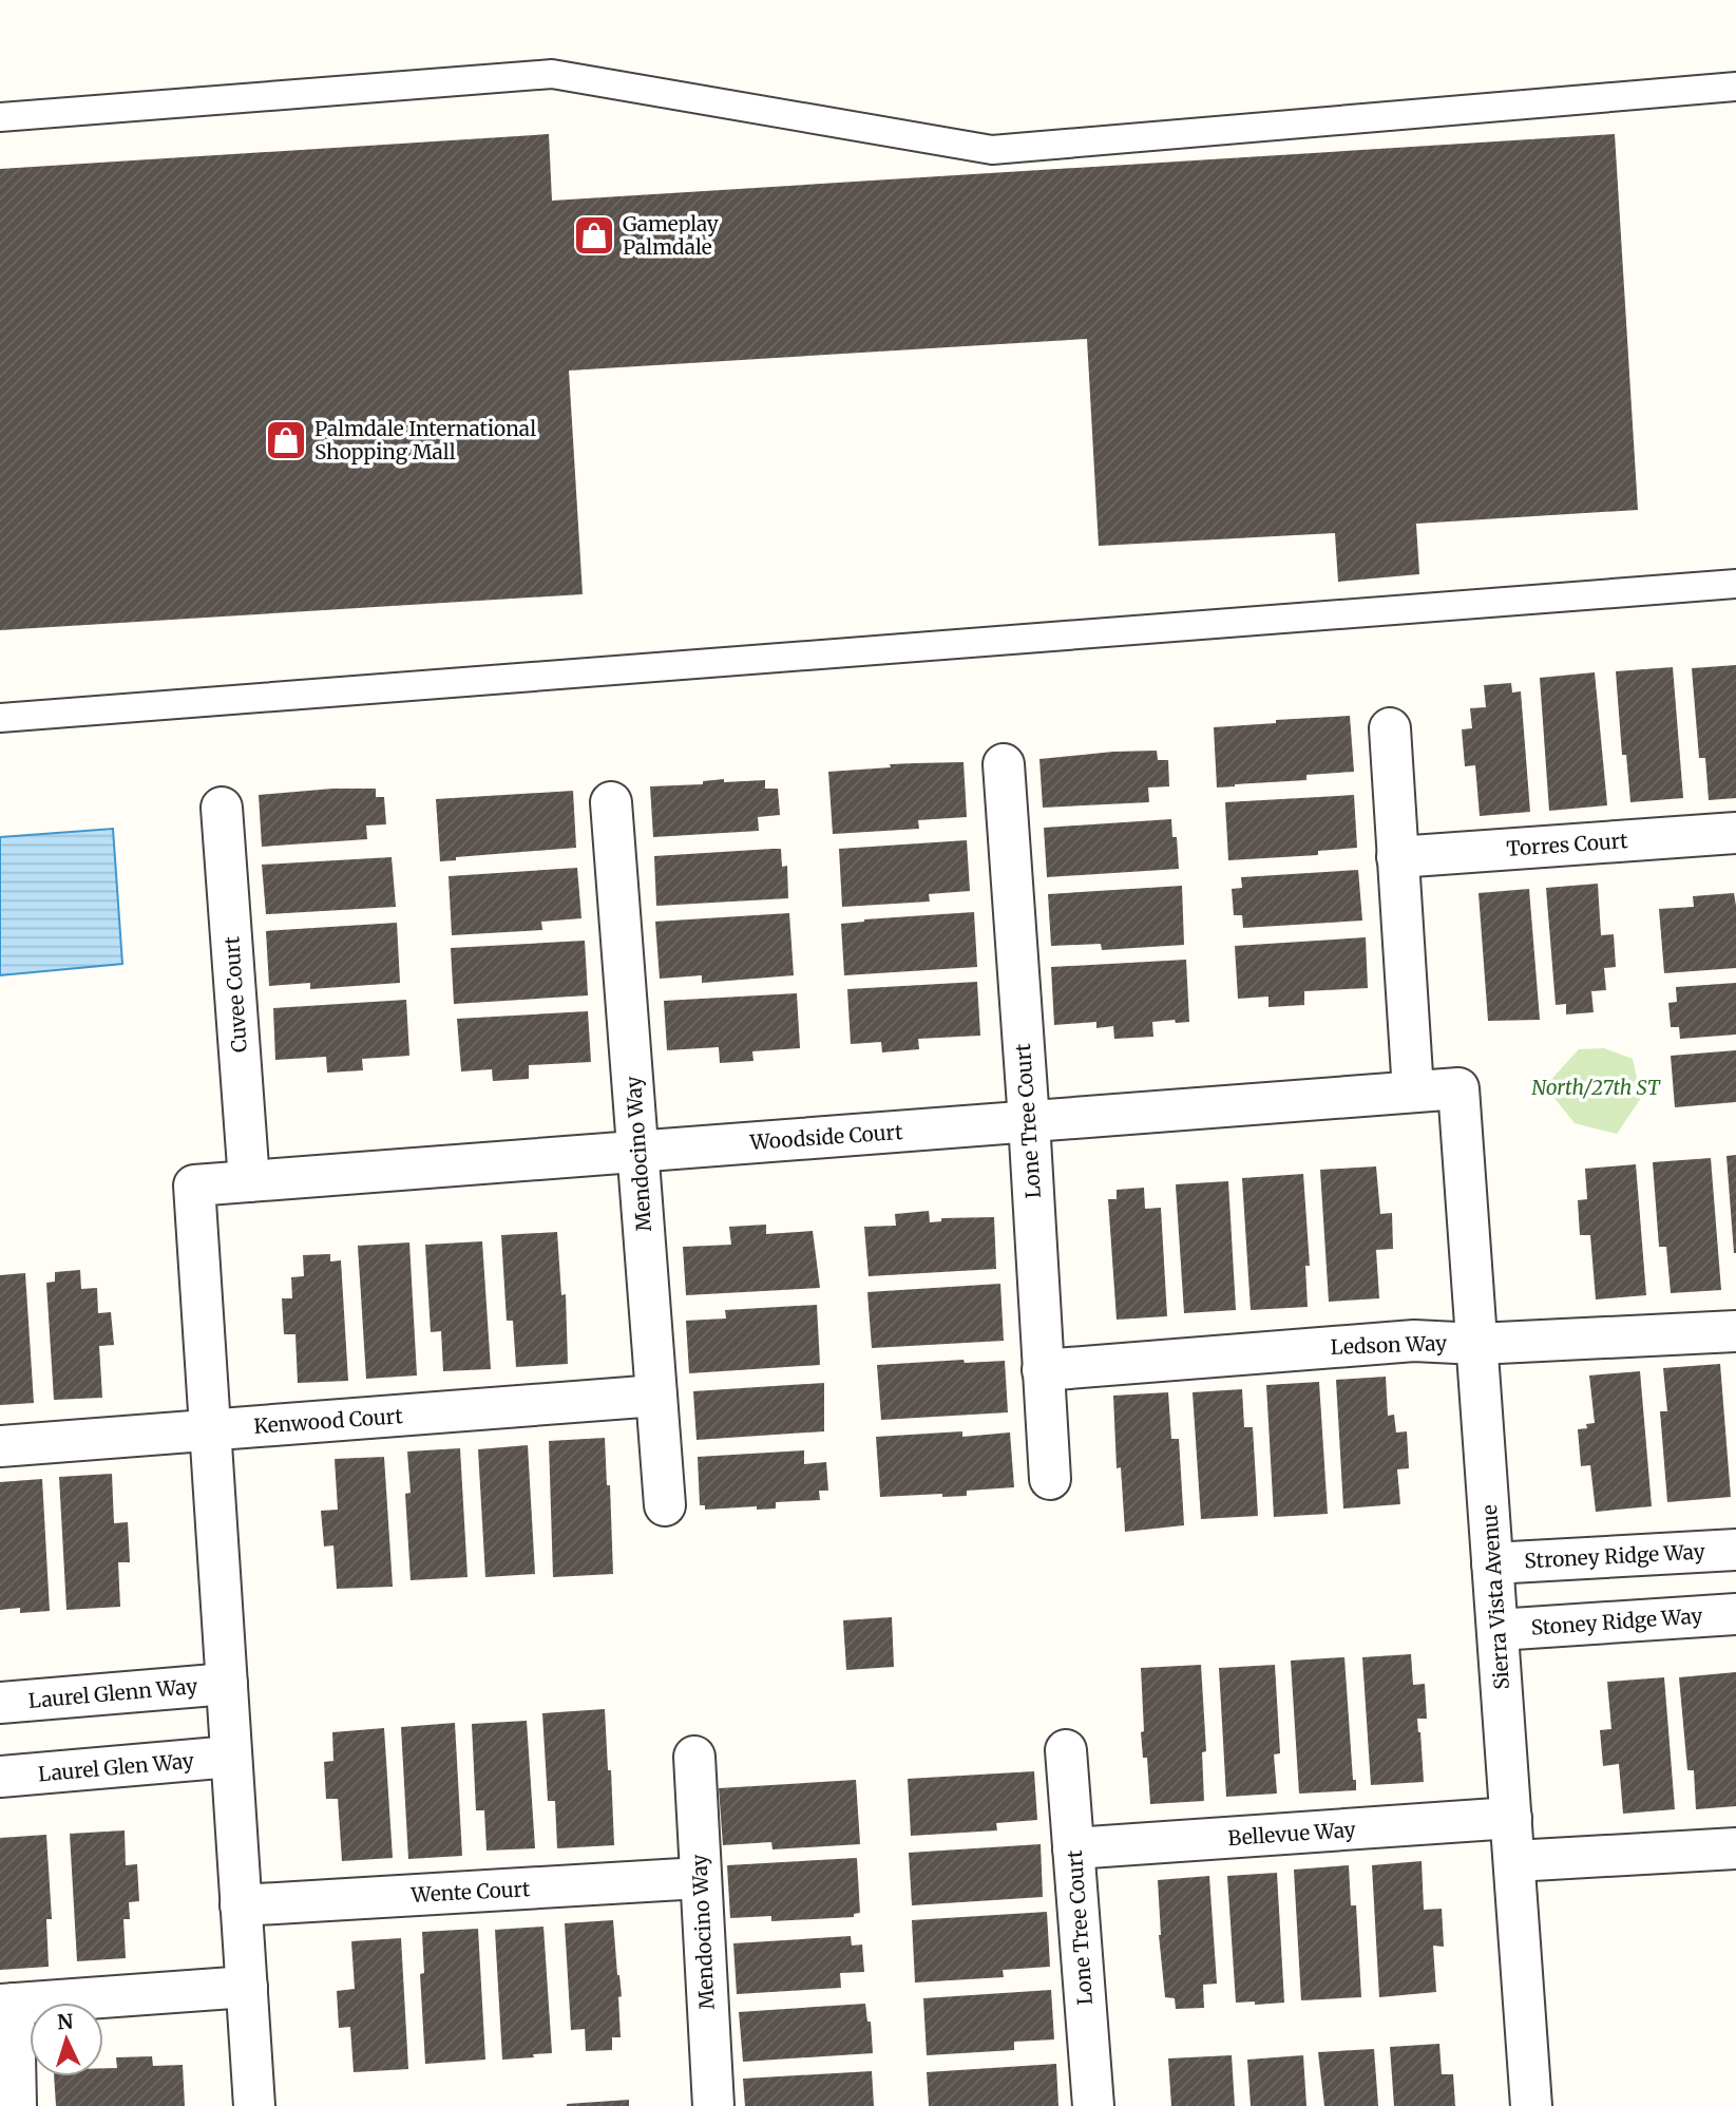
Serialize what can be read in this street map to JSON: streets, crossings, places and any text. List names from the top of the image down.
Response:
{
  "streets": {
    "street": [
      "Torres Court",
      "Cuvee Court",
      "Lone Tree Court",
      "Woodside Court",
      "Mendocino Way",
      "Ledson Way",
      "Kenwood Court",
      "Stroney Ridge Way",
      "Sierra Vista Avenue",
      "Stoney Ridge Way",
      "Laurel Glenn Way",
      "Laurel Glen Way",
      "Bellevue Way",
      "Wente Court"
    ]
  },
  "crossings": [
    ["Cuvee Court", "Woodside Court"],
    ["Lone Tree Court", "Woodside Court"],
    ["Lone Tree Court", "Ledson Way"],
    ["Lone Tree Court", "Bellevue Way"],
    ["Woodside Court", "Mendocino Way"],
    ["Woodside Court", "Kenwood Court"],
    ["Woodside Court", "Sierra Vista Avenue"],
    ["Mendocino Way", "Kenwood Court"],
    ["Mendocino Way", "Wente Court"],
    ["Ledson Way", "Sierra Vista Avenue"],
    ["Stroney Ridge Way", "Sierra Vista Avenue"],
    ["Sierra Vista Avenue", "Stoney Ridge Way"],
    ["Sierra Vista Avenue", "Bellevue Way"]
  ],
  "parks": ["North/27th ST"],
  "places": {
    "shop": ["Gameplay Palmdale", "Palmdale International Shopping Mall"]
  },
  "north": "top"
}
